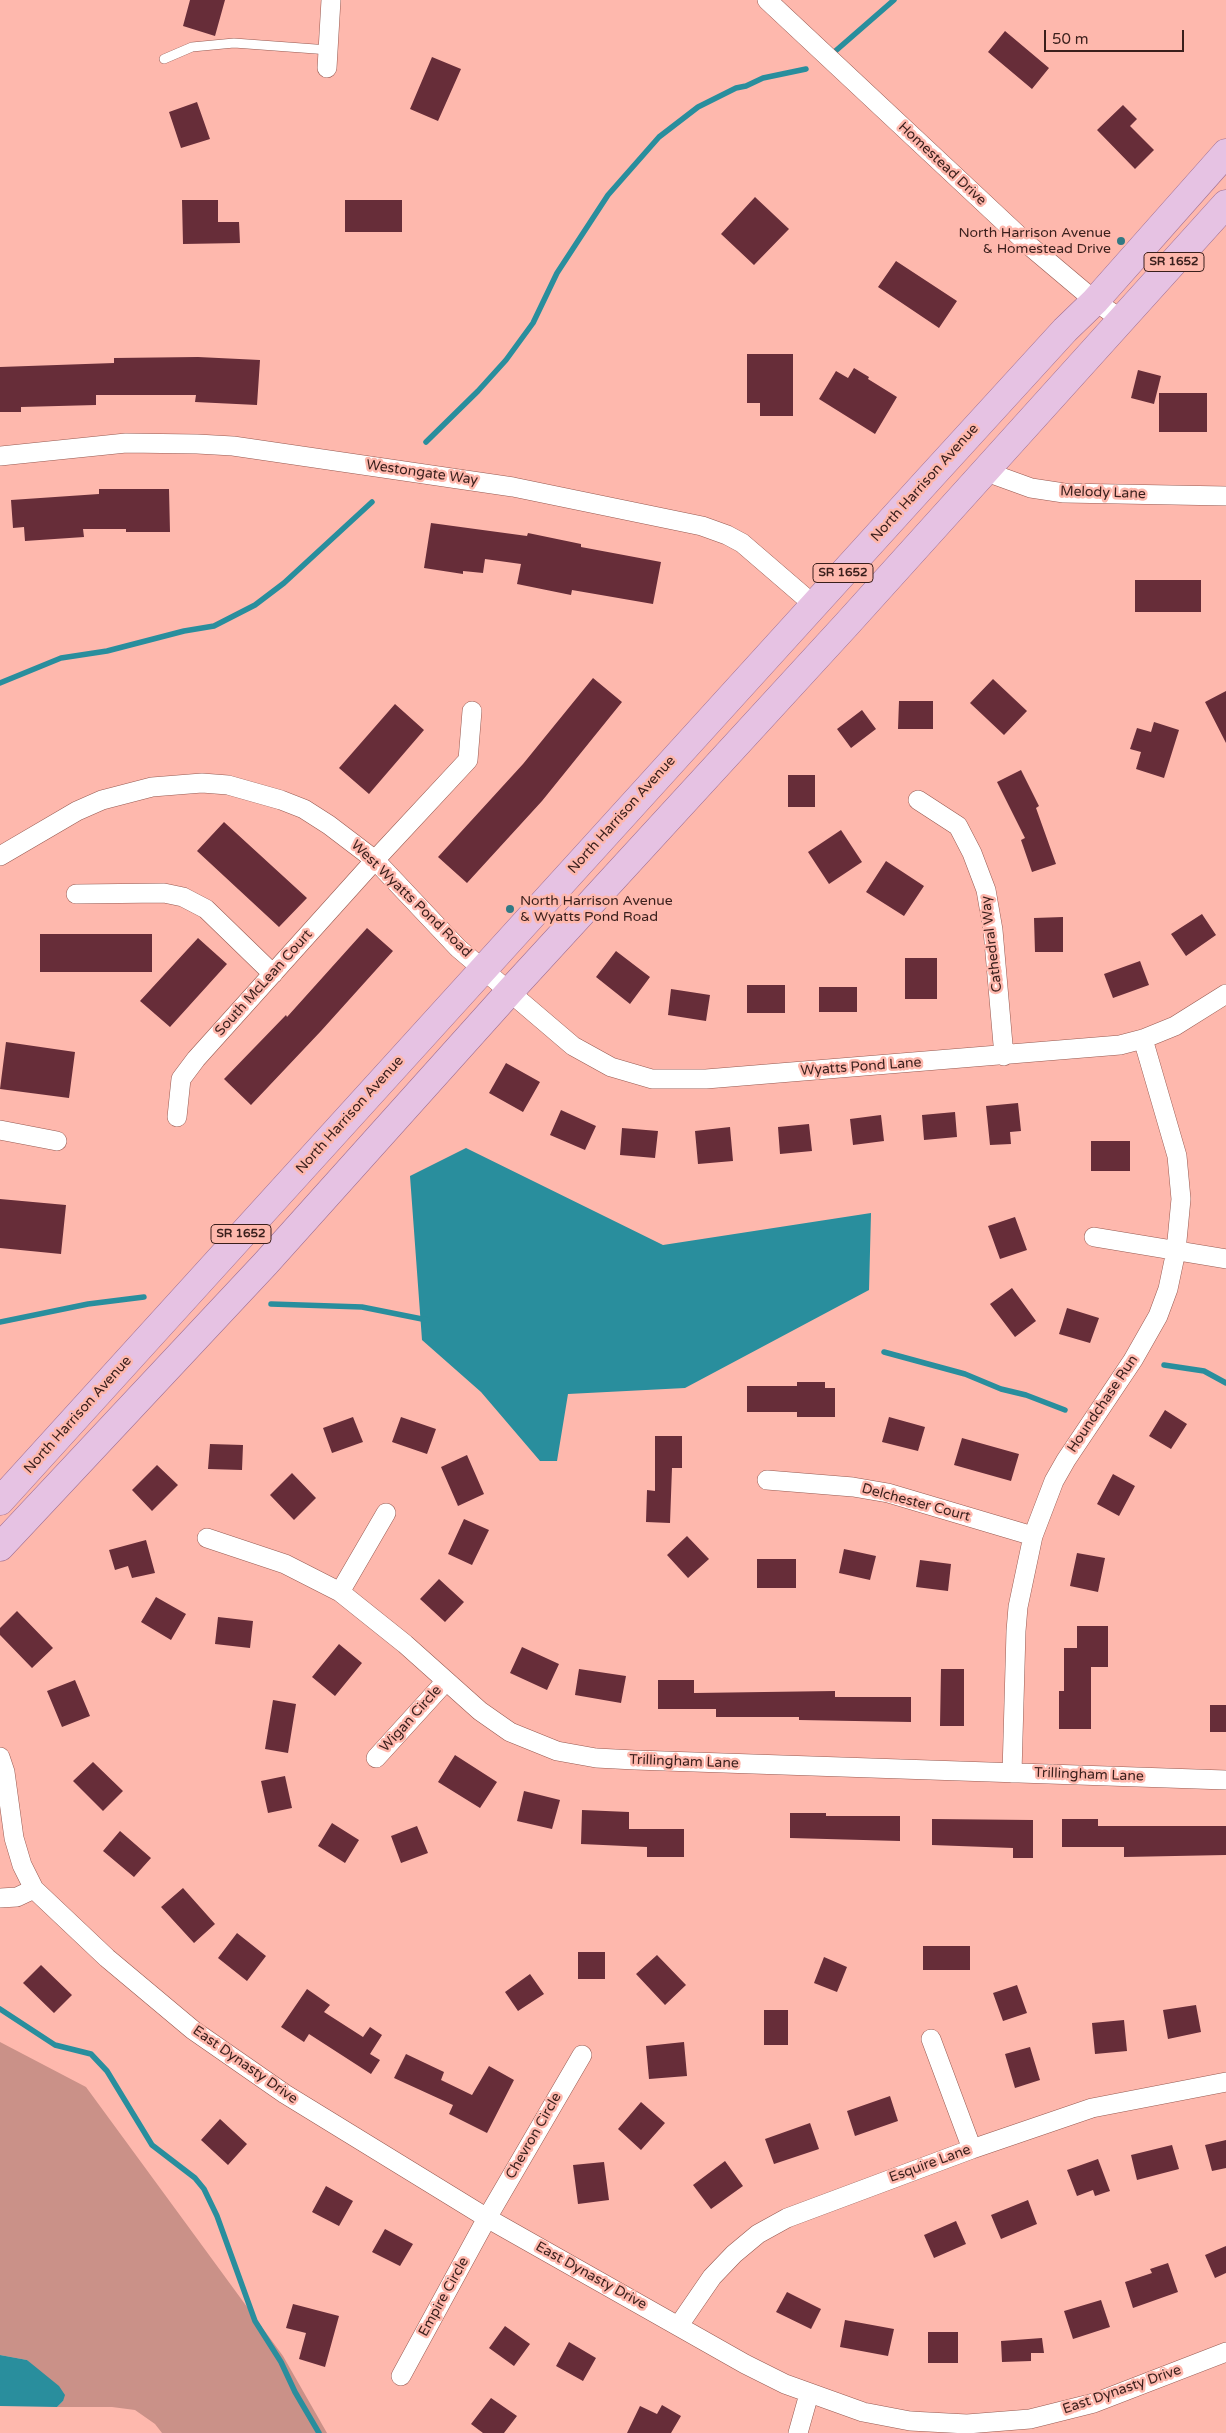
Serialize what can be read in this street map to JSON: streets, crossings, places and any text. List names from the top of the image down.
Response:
{
  "streets": {
    "main road": ["SR 1652", "North Harrison Avenue"],
    "street": [
      "Homestead Drive",
      "Westongate Way",
      "Melody Lane",
      "West Wyatts Pond Road",
      "Cathedral Way",
      "South McLean Court",
      "Wyatts Pond Lane",
      "Houndchase Run",
      "Delchester Court",
      "Wigan Circle",
      "Trillingham Lane",
      "East Dynasty Drive",
      "Chevron Circle",
      "Esquire Lane",
      "Empire Circle"
    ]
  },
  "crossings": [
    ["Homestead Drive", "SR 1652"],
    ["Homestead Drive", "North Harrison Avenue"],
    ["SR 1652", "Melody Lane"],
    ["SR 1652", "West Wyatts Pond Road"],
    ["SR 1652", "Wyatts Pond Lane"],
    ["Westongate Way", "North Harrison Avenue"],
    ["North Harrison Avenue", "West Wyatts Pond Road"],
    ["West Wyatts Pond Road", "South McLean Court"],
    ["West Wyatts Pond Road", "Wyatts Pond Lane"],
    ["Cathedral Way", "Wyatts Pond Lane"],
    ["Wyatts Pond Lane", "Houndchase Run"],
    ["Houndchase Run", "Delchester Court"],
    ["Houndchase Run", "Trillingham Lane"],
    ["Wigan Circle", "Trillingham Lane"],
    ["East Dynasty Drive", "Chevron Circle"],
    ["East Dynasty Drive", "Esquire Lane"],
    ["East Dynasty Drive", "Empire Circle"],
    ["Chevron Circle", "Empire Circle"]
  ],
  "places": ["North Harrison Avenue & Homestead Drive", "North Harrison Avenue & Wyatts Pond Road"],
  "scale_bar": "50 m"
}
